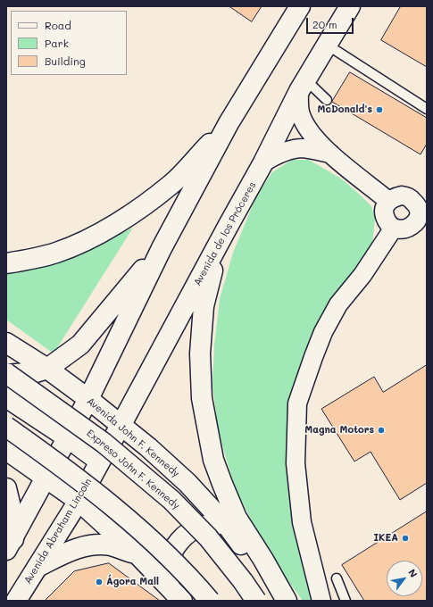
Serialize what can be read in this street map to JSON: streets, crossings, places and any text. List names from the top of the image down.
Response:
{
  "streets": {
    "main road": [
      "Avenida de los Próceres",
      "Avenida John F. Kennedy",
      "Expreso John F. Kennedy",
      "Avenida Abraham Lincoln"
    ]
  },
  "crossings": [
    ["Avenida de los Próceres", "Avenida John F. Kennedy"],
    ["Avenida de los Próceres", "Avenida Abraham Lincoln"]
  ],
  "places": [
    "McDonald's",
    "Magna Motors",
    "IKEA",
    "Ágora Mall"
  ],
  "legend": ["Road", "Park", "Building"],
  "scale_bar": "20 m",
  "north": "top right"
}
